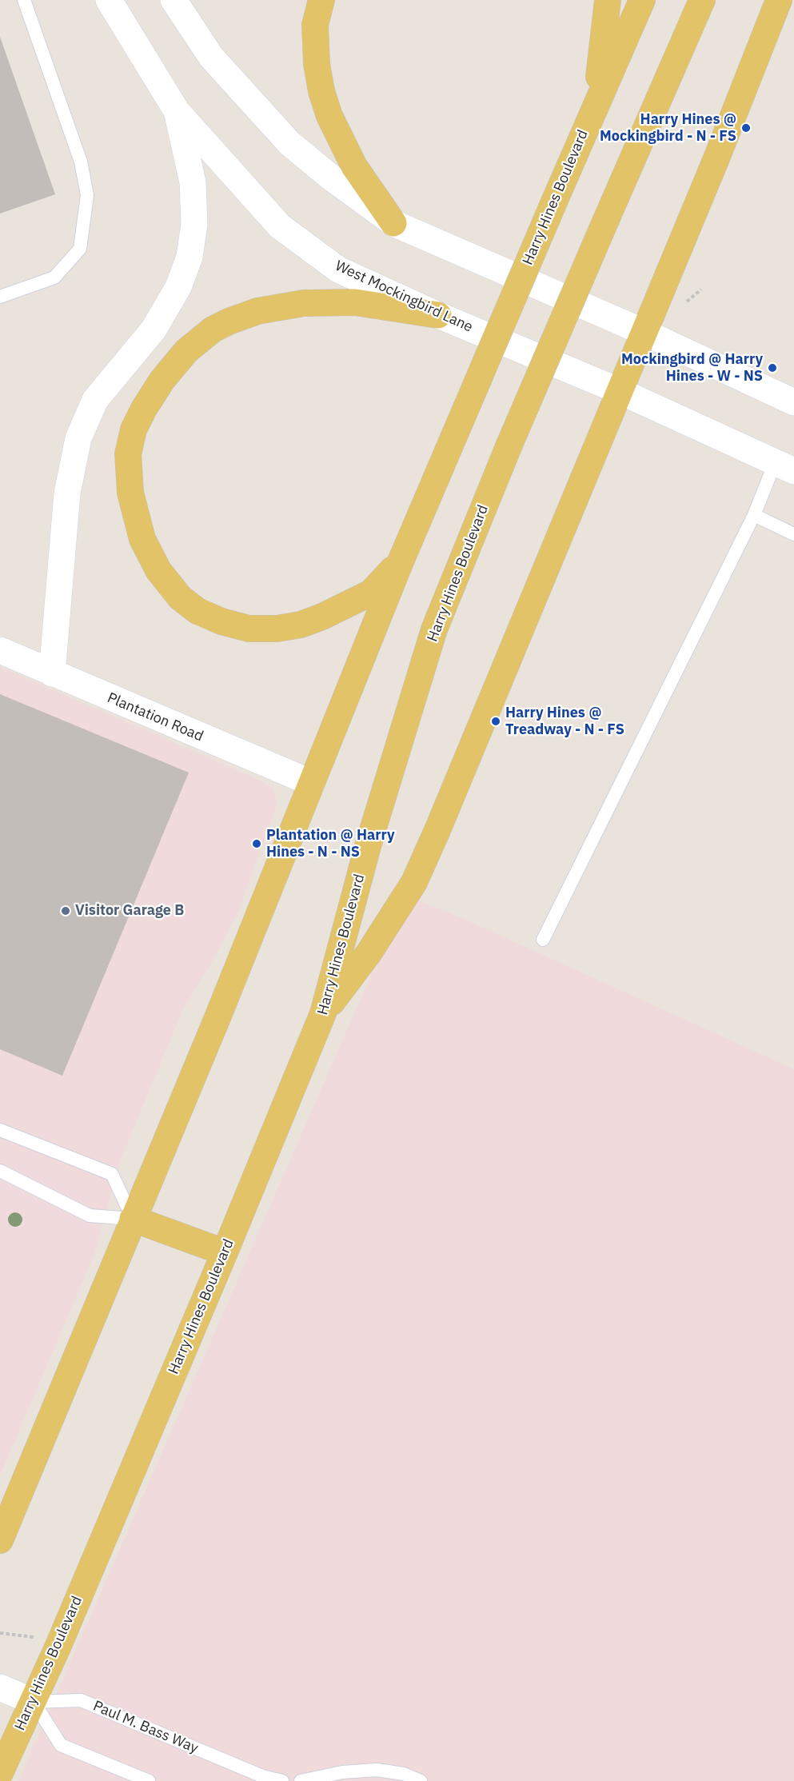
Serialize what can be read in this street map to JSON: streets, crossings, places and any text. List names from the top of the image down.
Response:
{
  "streets": {
    "main road": ["Harry Hines Boulevard", "West Mockingbird Lane", "Plantation Road"],
    "lane": ["Paul M. Bass Way"]
  },
  "crossings": [
    ["Harry Hines Boulevard", "Plantation Road"],
    ["Harry Hines Boulevard", "Paul M. Bass Way"]
  ],
  "places": [
    "Harry Hines @ Mockingbird - N - FS",
    "Mockingbird @ Harry Hines - W - NS",
    "Harry Hines @ Treadway - N - FS",
    "Plantation @ Harry Hines - N - NS",
    "Visitor Garage B"
  ]
}
